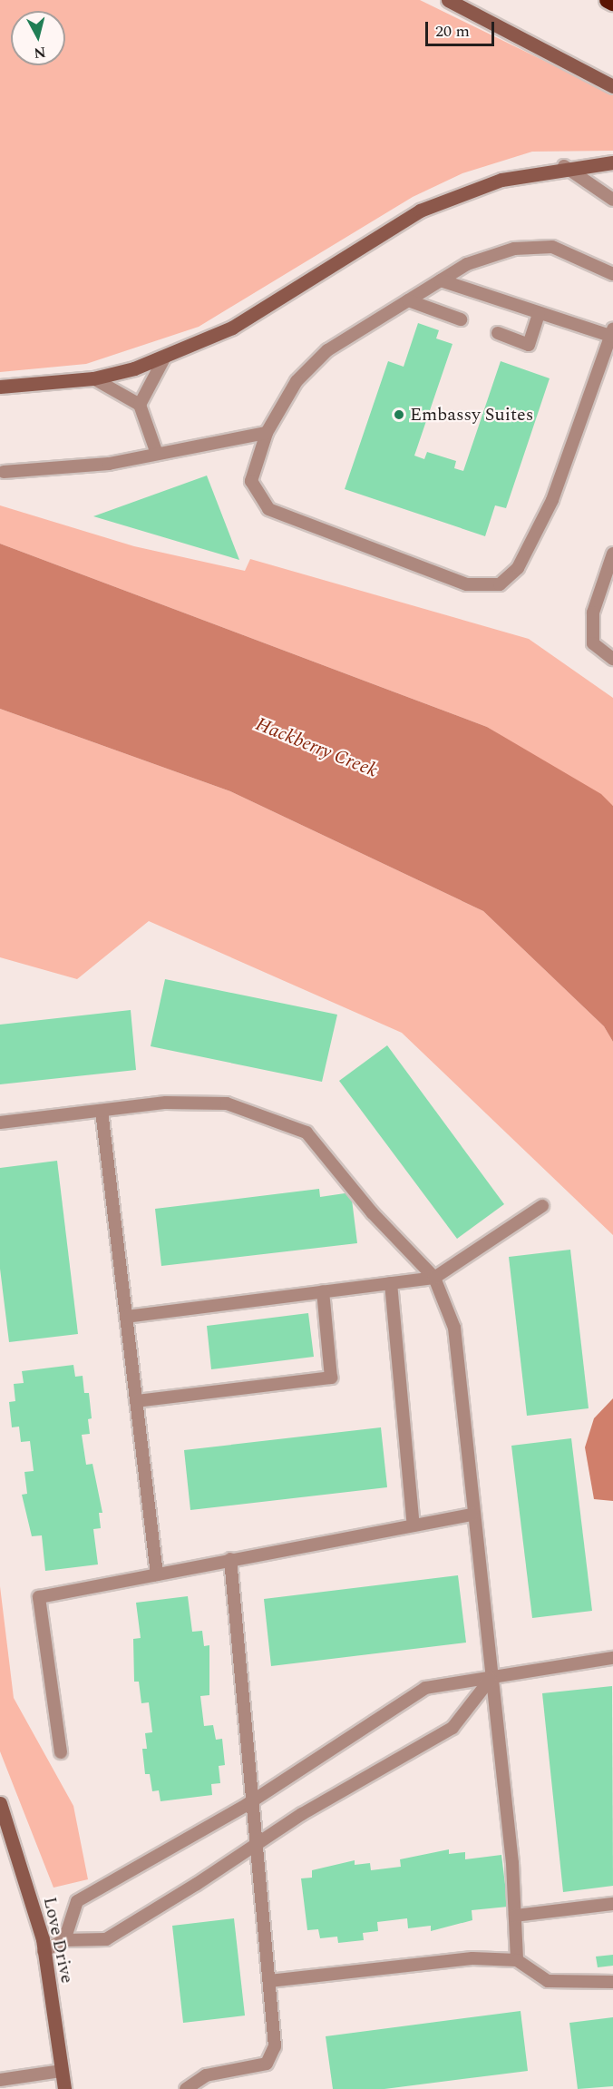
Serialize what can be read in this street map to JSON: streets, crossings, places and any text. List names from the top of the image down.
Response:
{
  "streets": {
    "main road": ["Love Drive"]
  },
  "water": ["Hackberry Creek"],
  "places": ["Embassy Suites"],
  "scale_bar": "20 m",
  "north": "bottom"
}
